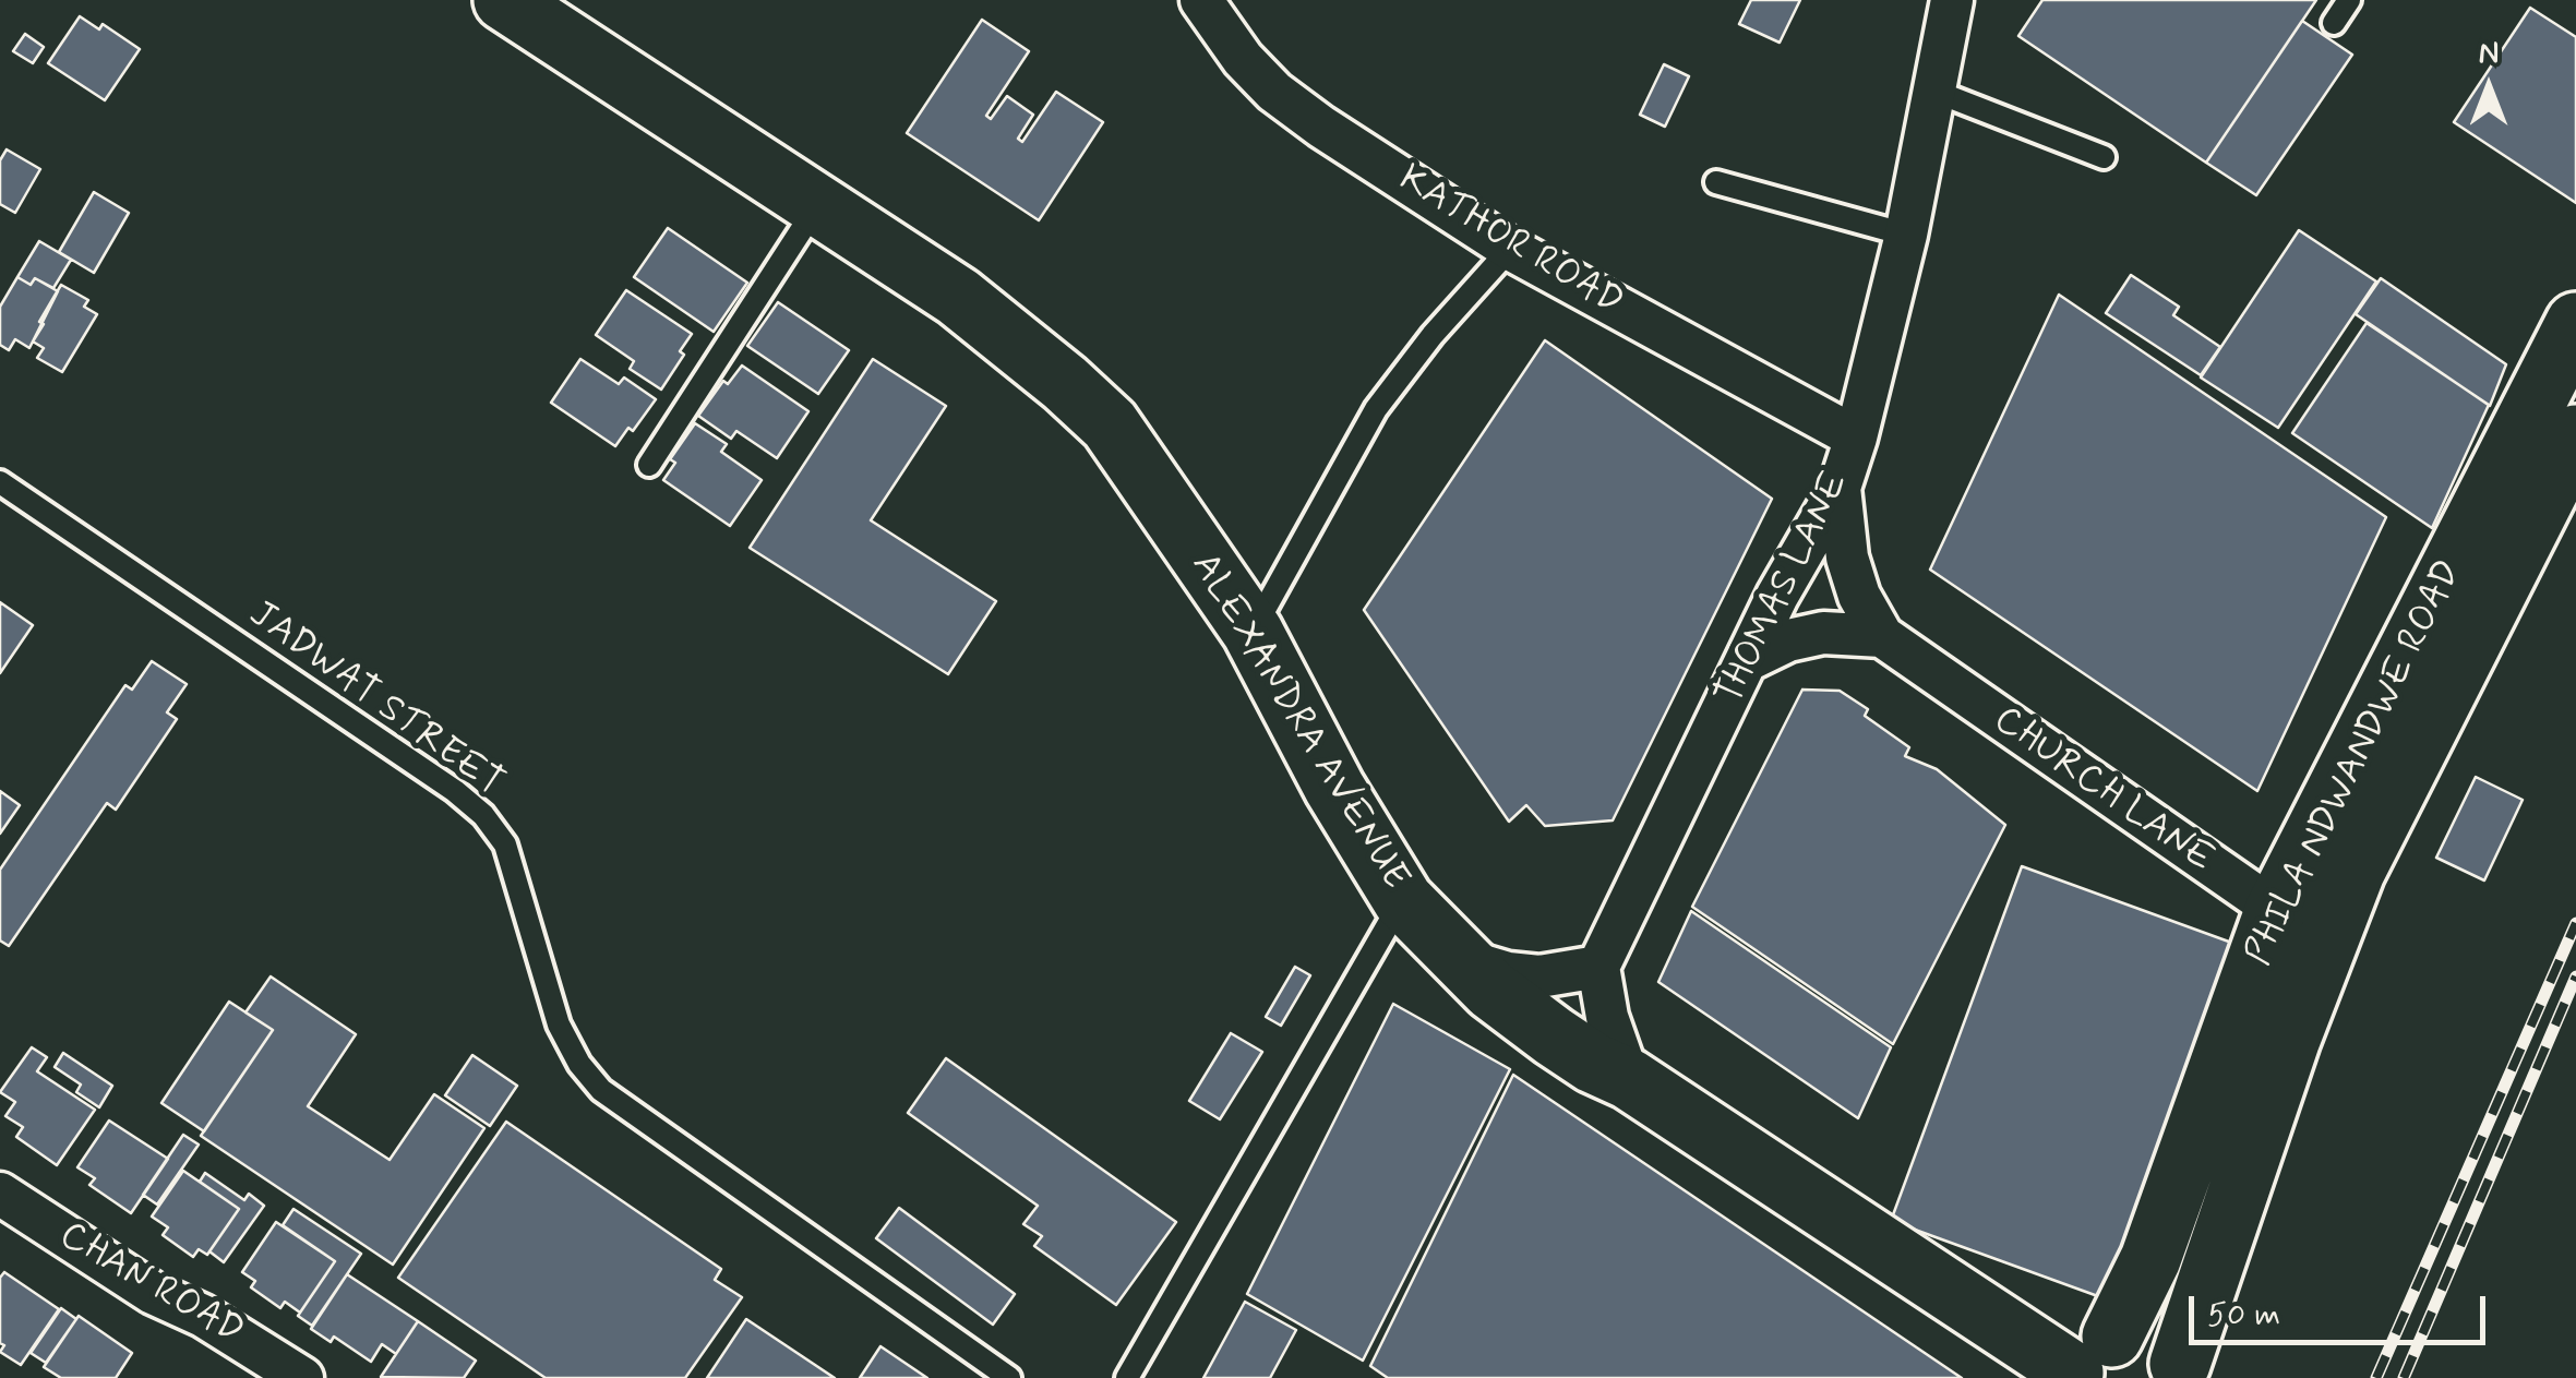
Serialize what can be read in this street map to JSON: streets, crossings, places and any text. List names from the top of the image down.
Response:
{
  "streets": {
    "street": [
      "KATHOR ROAD",
      "THOMAS LANE",
      "ALEXANDRA AVENUE",
      "PHILA NDWANDWE ROAD",
      "CHURCH LANE",
      "CHAN ROAD"
    ],
    "lane": ["JADWAT STREET"]
  },
  "crossings": [
    ["KATHOR ROAD", "THOMAS LANE"],
    ["THOMAS LANE", "CHURCH LANE"],
    ["ALEXANDRA AVENUE", "PHILA NDWANDWE ROAD"],
    ["PHILA NDWANDWE ROAD", "CHURCH LANE"]
  ],
  "scale_bar": "50 m",
  "north": "top"
}
